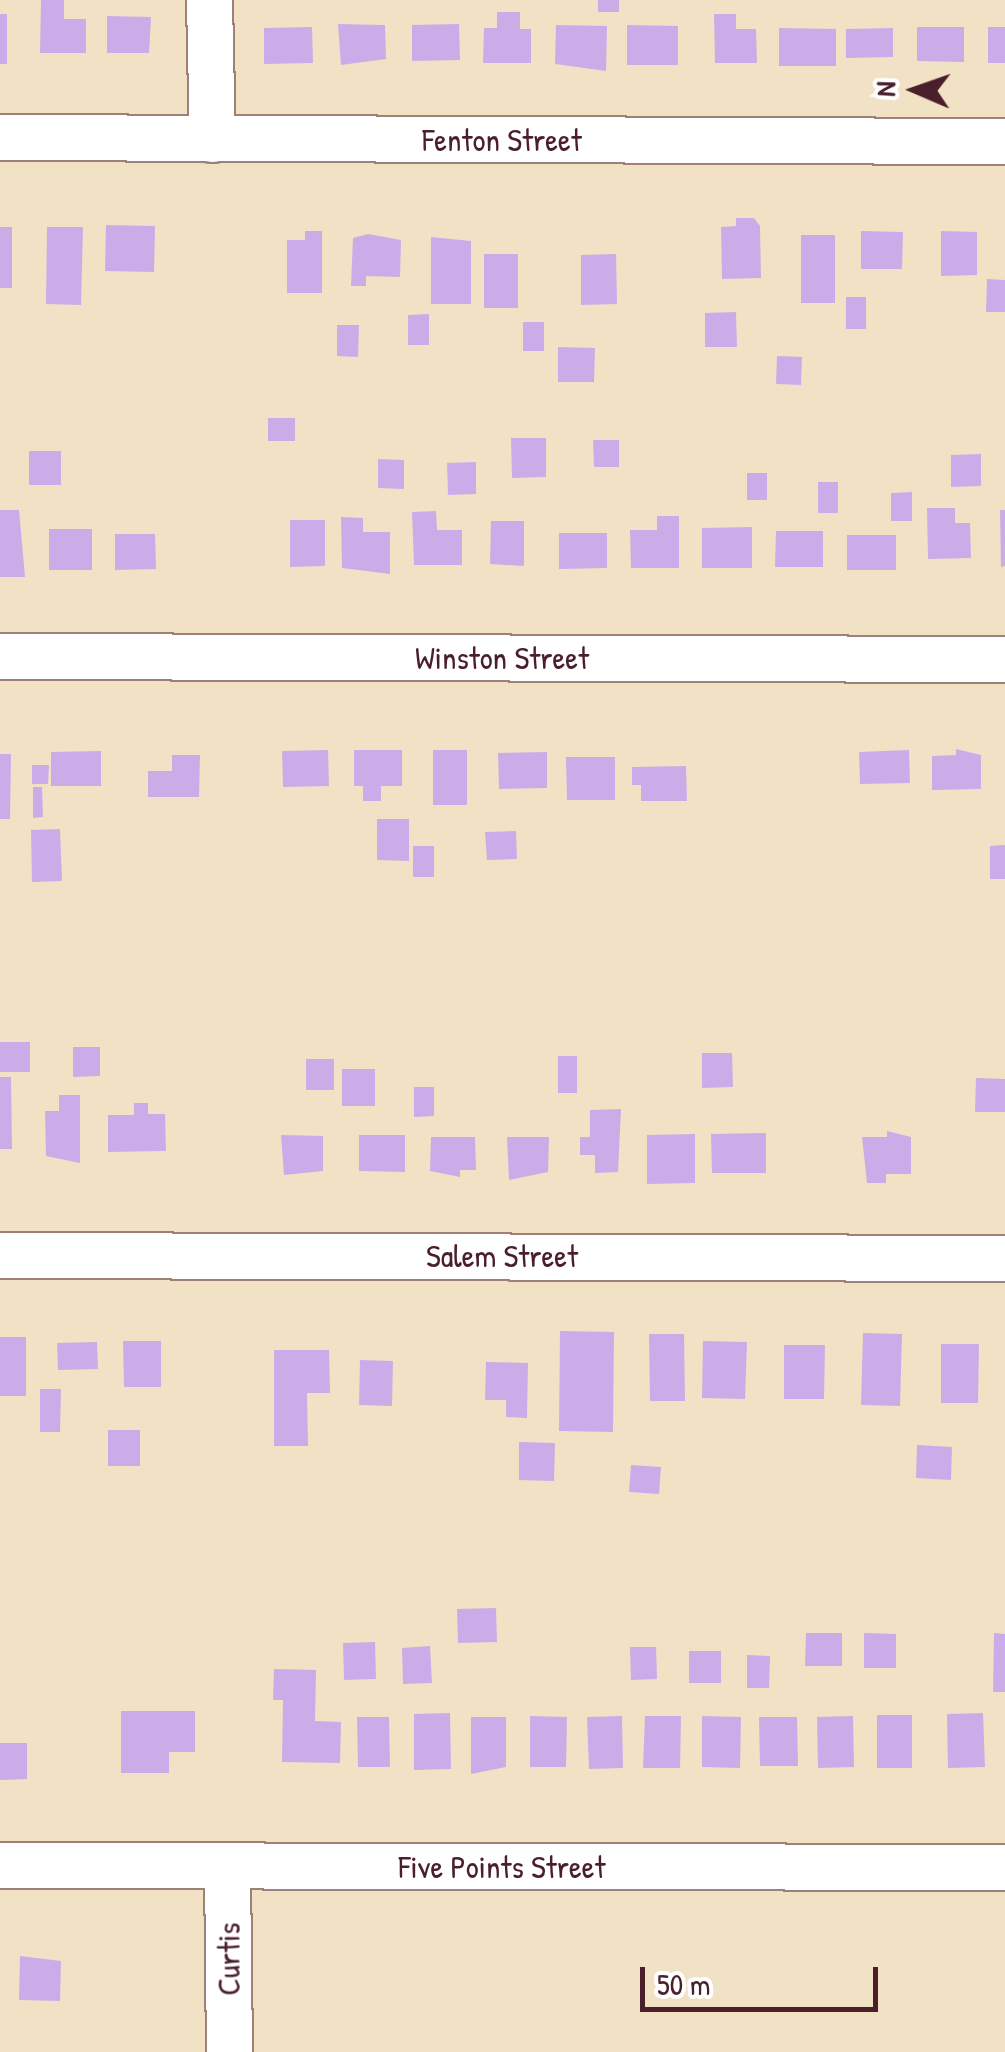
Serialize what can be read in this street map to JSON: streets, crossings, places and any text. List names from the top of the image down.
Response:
{
  "streets": {
    "street": [
      "Fenton Street",
      "Winston Street",
      "Salem Street",
      "Five Points Street",
      "Curtis"
    ]
  },
  "crossings": [
    ["Five Points Street", "Curtis"]
  ],
  "scale_bar": "50 m",
  "north": "left"
}
